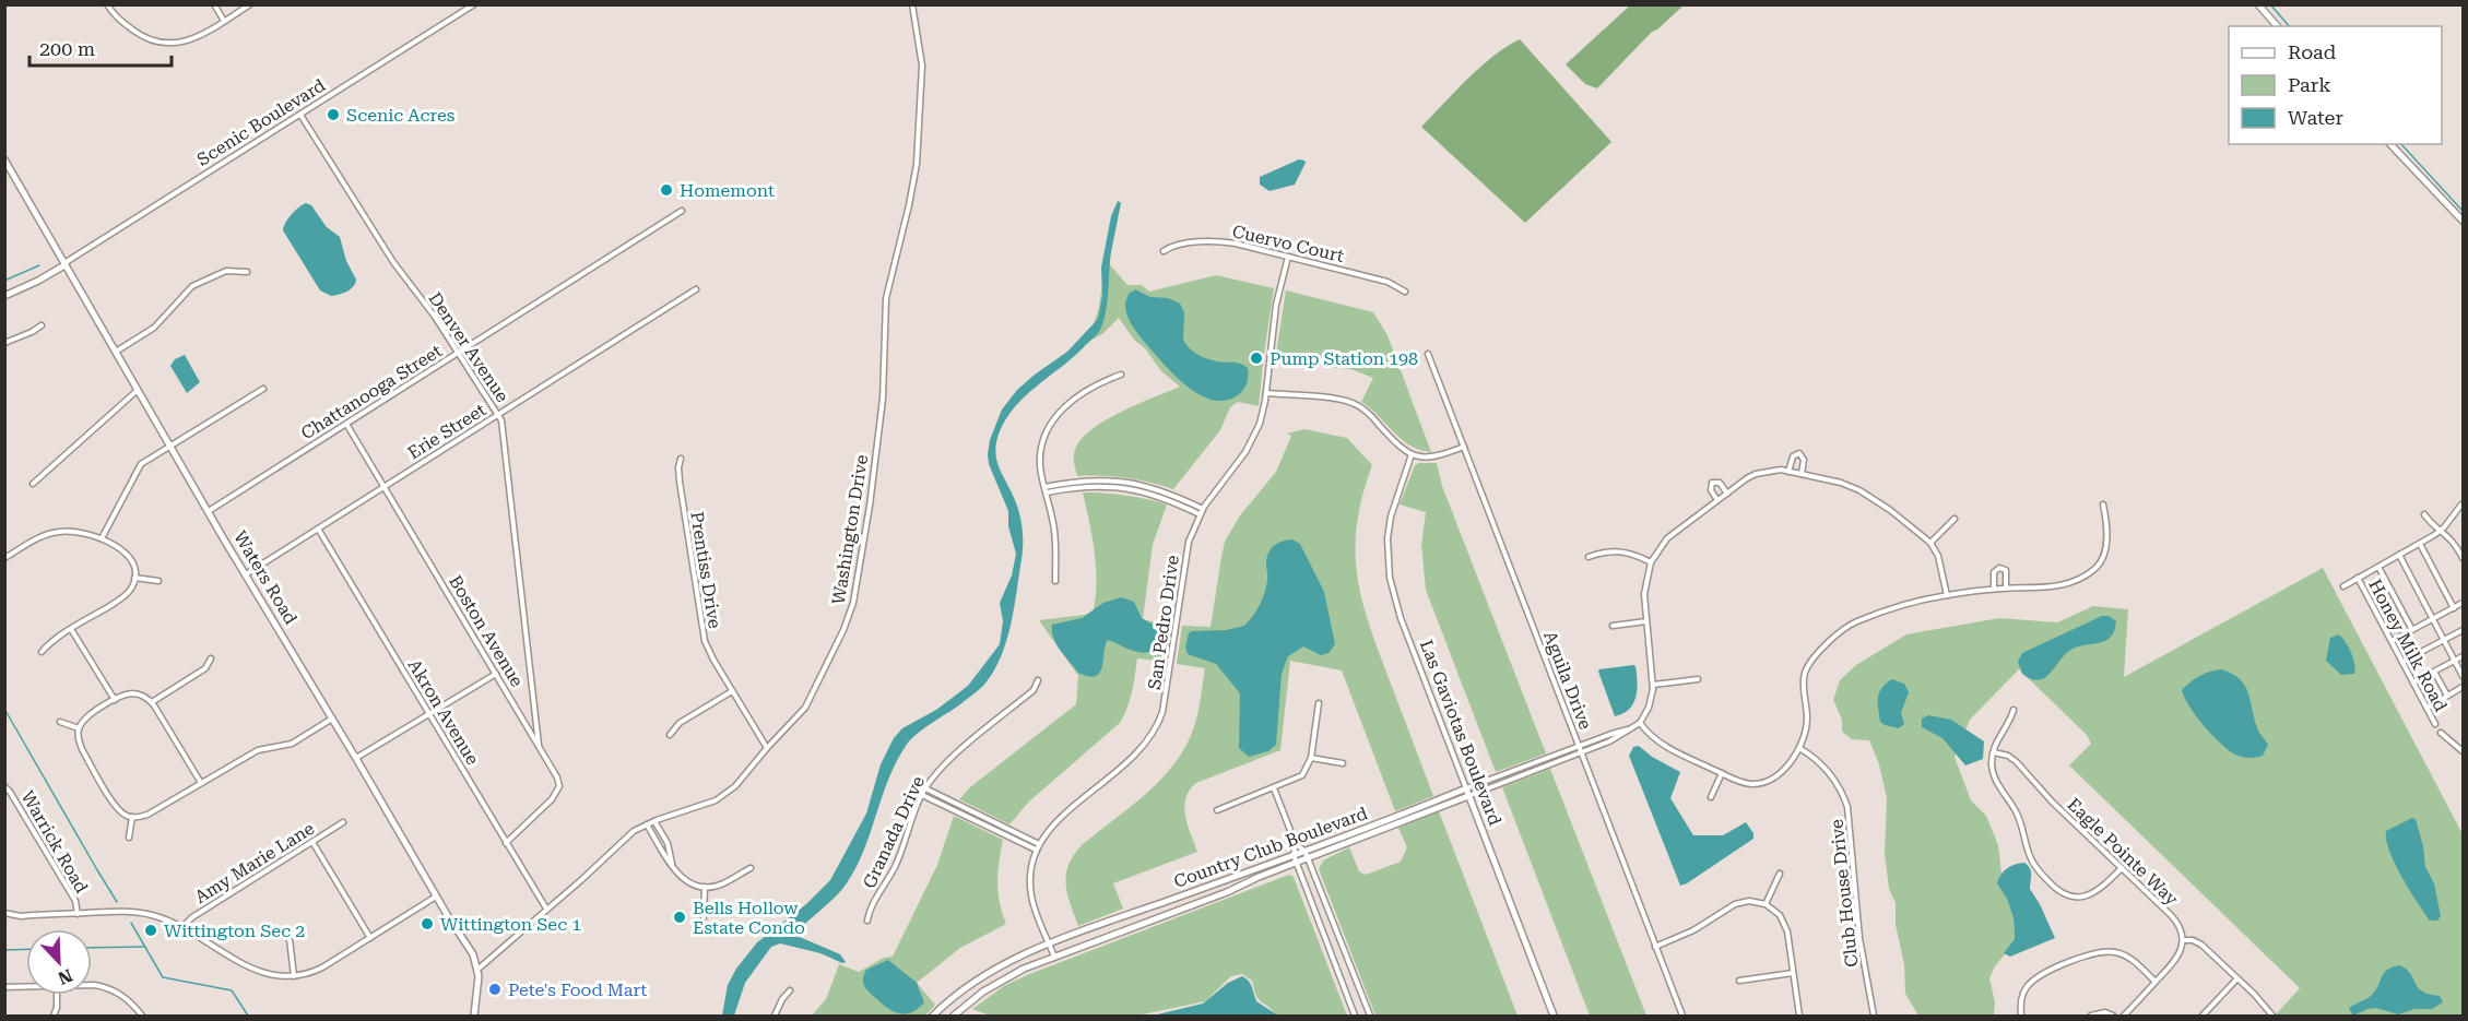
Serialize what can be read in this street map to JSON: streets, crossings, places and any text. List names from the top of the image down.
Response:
{
  "streets": {
    "street": [
      "Scenic Boulevard",
      "Cuervo Court",
      "Denver Avenue",
      "Chattanooga Street",
      "Erie Street",
      "Washington Drive",
      "Prentiss Drive",
      "Waters Road",
      "San Pedro Drive",
      "Boston Avenue",
      "Honey Milk Road",
      "Aguila Drive",
      "Akron Avenue",
      "Las Gaviotas Boulevard",
      "Granada Drive",
      "Warrick Road",
      "Country Club Boulevard",
      "Eagle Pointe Way",
      "Amy Marie Lane",
      "Club House Drive"
    ]
  },
  "crossings": [
    ["Scenic Boulevard", "Denver Avenue"],
    ["Scenic Boulevard", "Waters Road"],
    ["Cuervo Court", "San Pedro Drive"],
    ["Denver Avenue", "Chattanooga Street"],
    ["Denver Avenue", "Erie Street"],
    ["Denver Avenue", "Boston Avenue"],
    ["Chattanooga Street", "Waters Road"],
    ["Chattanooga Street", "Boston Avenue"],
    ["Erie Street", "Waters Road"],
    ["Erie Street", "Boston Avenue"],
    ["Erie Street", "Akron Avenue"],
    ["Washington Drive", "Prentiss Drive"],
    ["Washington Drive", "Waters Road"],
    ["Washington Drive", "Akron Avenue"],
    ["San Pedro Drive", "Country Club Boulevard"],
    ["Boston Avenue", "Akron Avenue"],
    ["Aguila Drive", "Country Club Boulevard"],
    ["Las Gaviotas Boulevard", "Country Club Boulevard"]
  ],
  "places": [
    "Scenic Acres",
    "Homemont",
    "Pump Station 198",
    "Bells Hollow Estate Condo",
    "Wittington Sec 1",
    "Wittington Sec 2",
    "Pete's Food Mart"
  ],
  "legend": ["Road", "Park", "Water"],
  "scale_bar": "200 m",
  "north": "bottom right"
}
